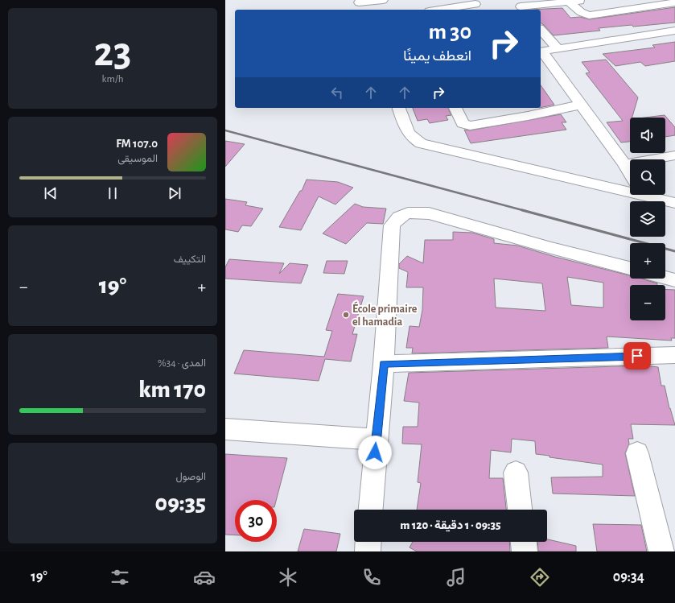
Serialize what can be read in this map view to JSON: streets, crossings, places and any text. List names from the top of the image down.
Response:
{
  "places": ["École primaire el hamadia"],
  "page": {
    "tile": [
      ["23", "km/h"],
      "التكييف",
      ["المدى · 34%", "170 km"],
      ["الوصول", "09:35"]
    ],
    "turn": ["30 m", "انعطف يمينًا"],
    "map_buttons": ["+", "−"],
    "song": ["107.0 FM", "الموسيقى"],
    "heat": ["−", "19°", "+"],
    "limit": "30",
    "trip": "09:35 · 1 دقيقة · 120 m",
    "tabs": ["09:34", "19°"]
  }
}
